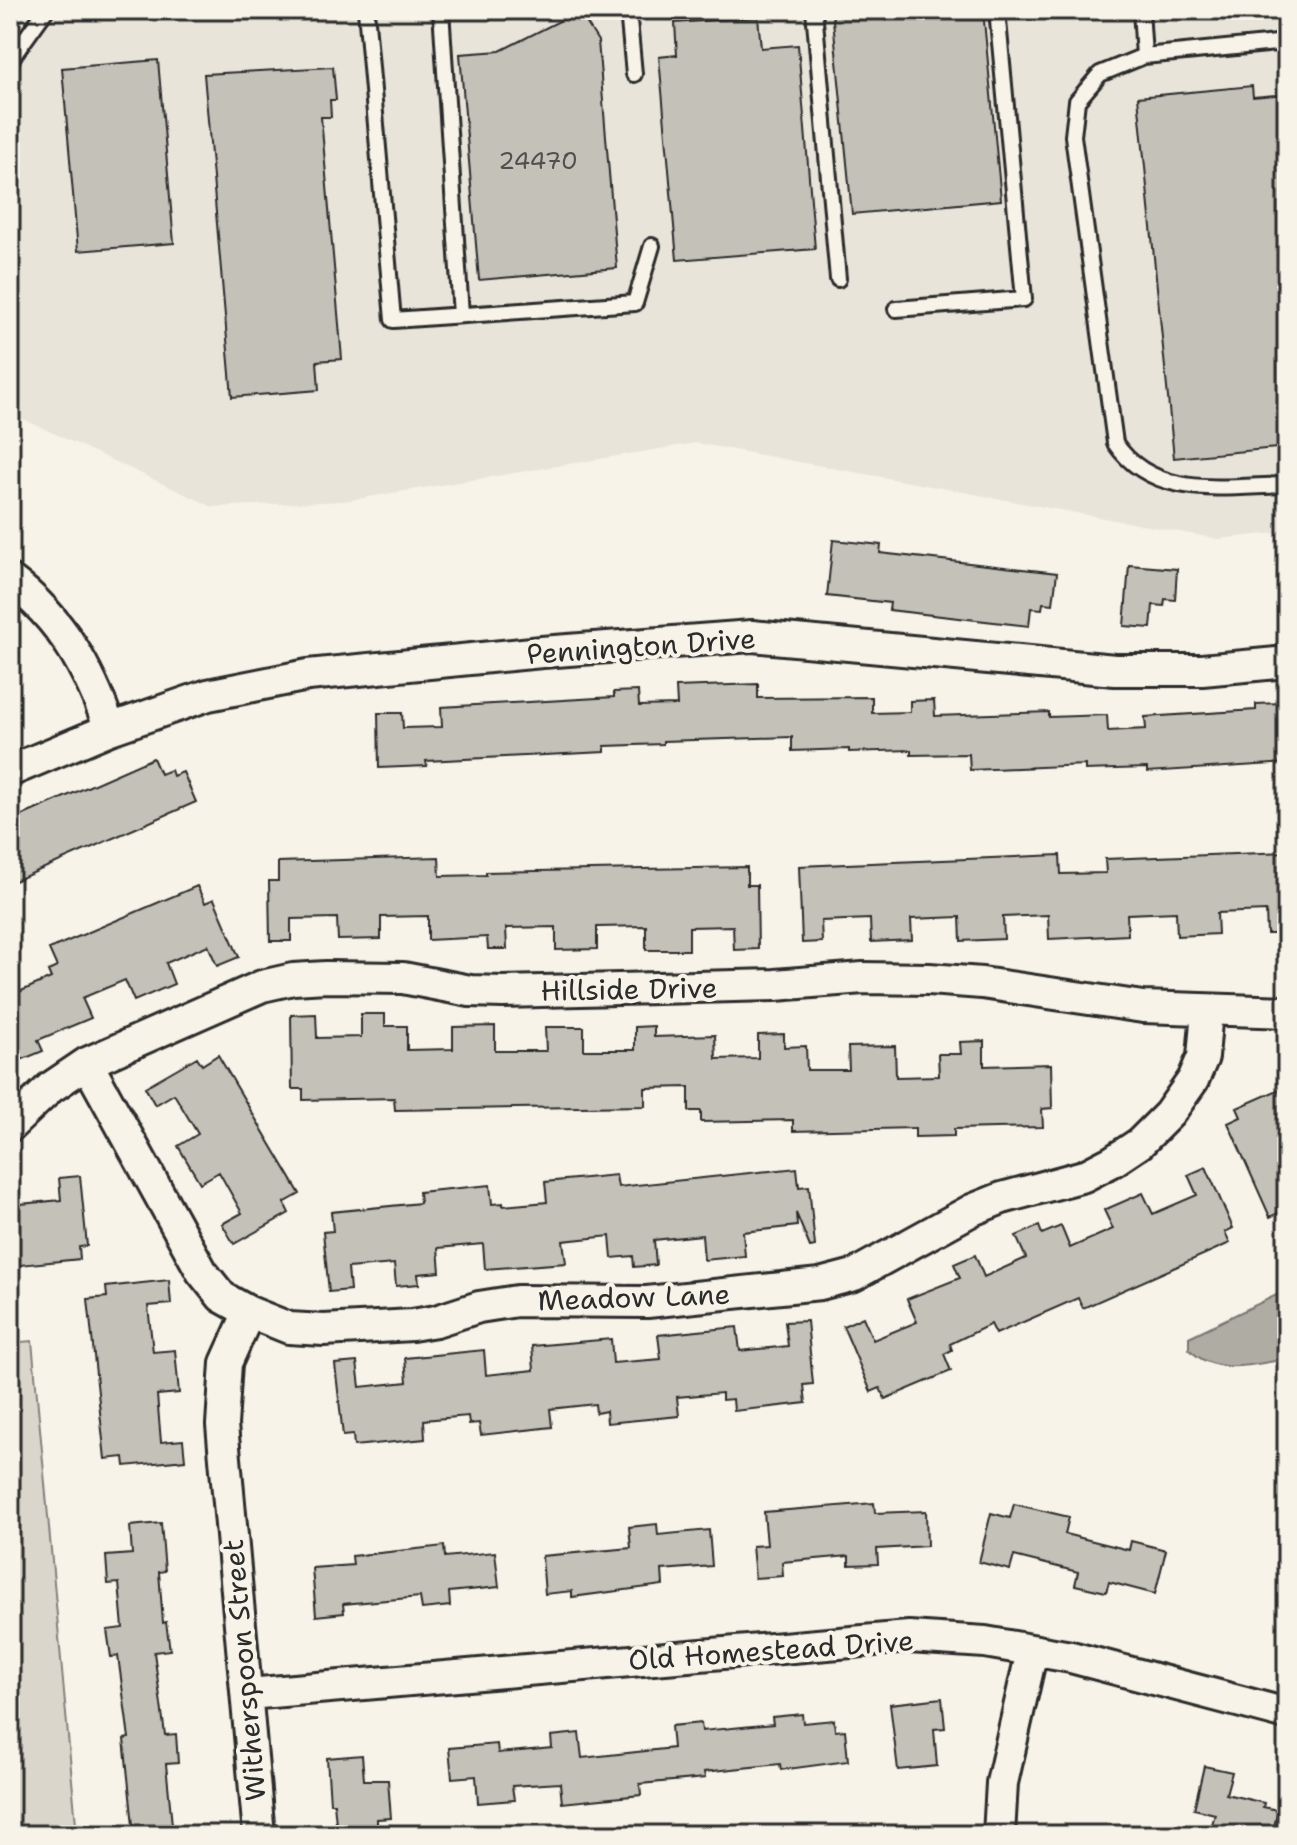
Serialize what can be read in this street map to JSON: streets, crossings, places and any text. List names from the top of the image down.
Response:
{
  "streets": {
    "street": [
      "Pennington Drive",
      "Hillside Drive",
      "Meadow Lane",
      "Old Homestead Drive",
      "Witherspoon Street"
    ]
  },
  "crossings": [
    ["Hillside Drive", "Meadow Lane"],
    ["Meadow Lane", "Witherspoon Street"],
    ["Old Homestead Drive", "Witherspoon Street"]
  ],
  "house_numbers": ["24470"]
}
